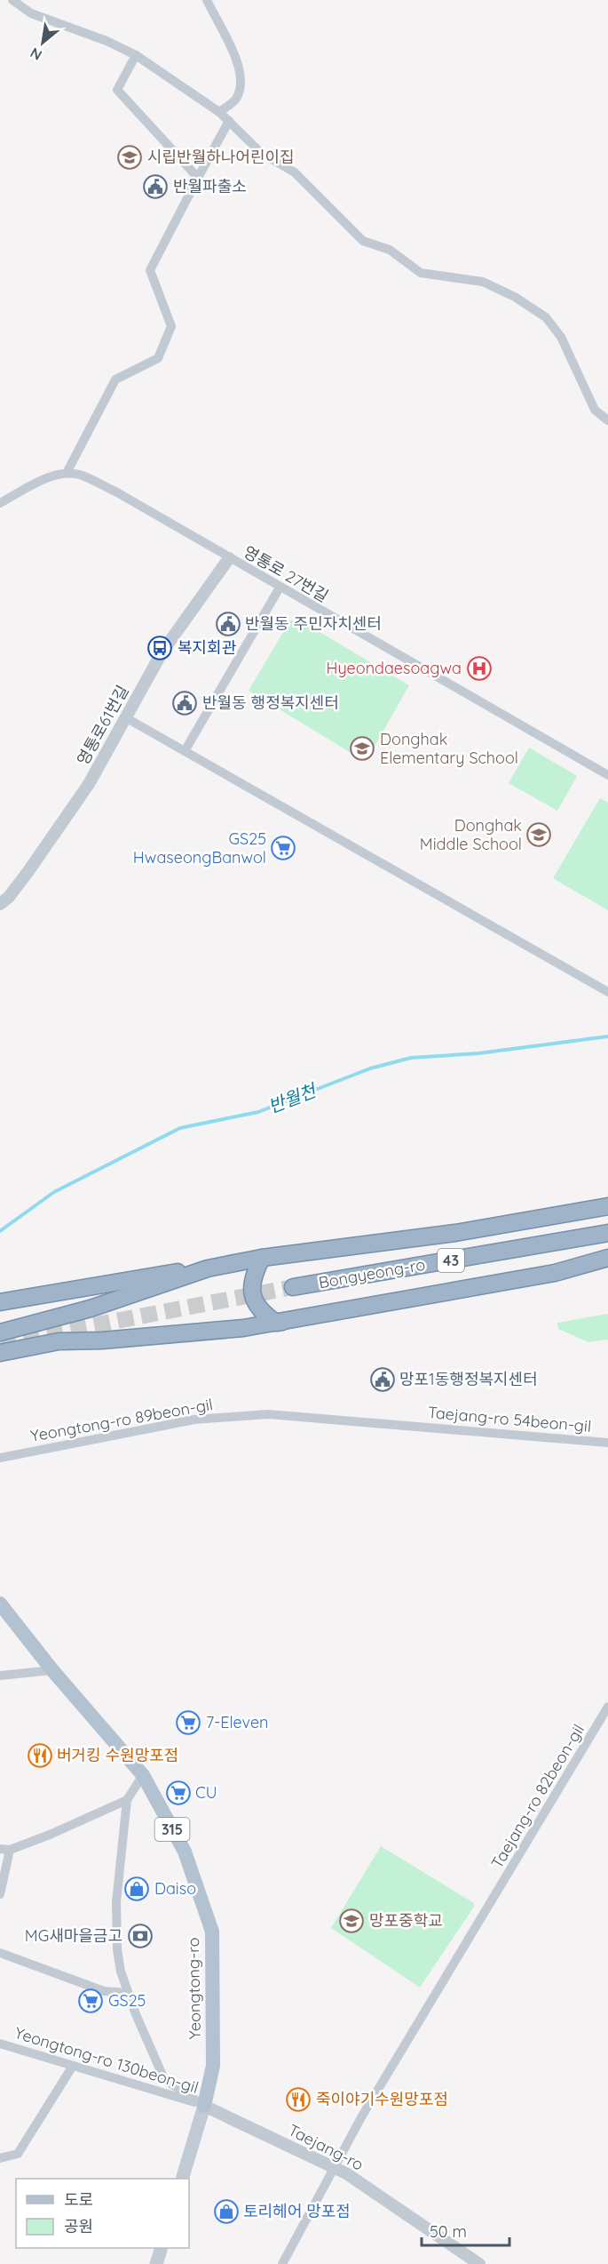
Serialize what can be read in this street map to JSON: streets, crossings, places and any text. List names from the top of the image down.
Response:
{
  "streets": {
    "highway": ["43", "Bongyeong-ro"],
    "main road": ["315", "Yeongtong-ro"],
    "street": [
      "영통로 27번길",
      "영통로61번길",
      "Taejang-ro 54beon-gil",
      "Yeongtong-ro 89beon-gil",
      "Taejang-ro 82beon-gil",
      "Yeongtong-ro 130beon-gil",
      "Taejang-ro"
    ]
  },
  "crossings": [
    ["영통로 27번길", "영통로61번길"],
    ["Taejang-ro 54beon-gil", "Yeongtong-ro 89beon-gil"],
    ["Taejang-ro 82beon-gil", "Taejang-ro"],
    ["Yeongtong-ro", "Yeongtong-ro 130beon-gil"],
    ["Yeongtong-ro", "Taejang-ro"],
    ["Yeongtong-ro 130beon-gil", "Taejang-ro"]
  ],
  "water": ["반월천"],
  "places": {
    "school or university": [
      "시립반월하나어린이집",
      "Donghak Elementary School",
      "Donghak Middle School",
      "망포중학교"
    ],
    "public building": [
      "반월파출소",
      "반월동 주민자치센터",
      "반월동 행정복지센터",
      "망포1동행정복지센터"
    ],
    "bus stop": ["복지회관"],
    "hospital": ["Hyeondaesoagwa"],
    "supermarket": [
      "GS25 HwaseongBanwol",
      "7-Eleven",
      "CU",
      "GS25"
    ],
    "restaurant": ["버거킹 수원망포점", "죽이야기수원망포점"],
    "shop": ["Daiso", "토리헤어 망포점"],
    "bank": ["MG새마을금고"]
  },
  "legend": ["도로", "공원"],
  "scale_bar": "50 m",
  "north": "bottom left"
}
